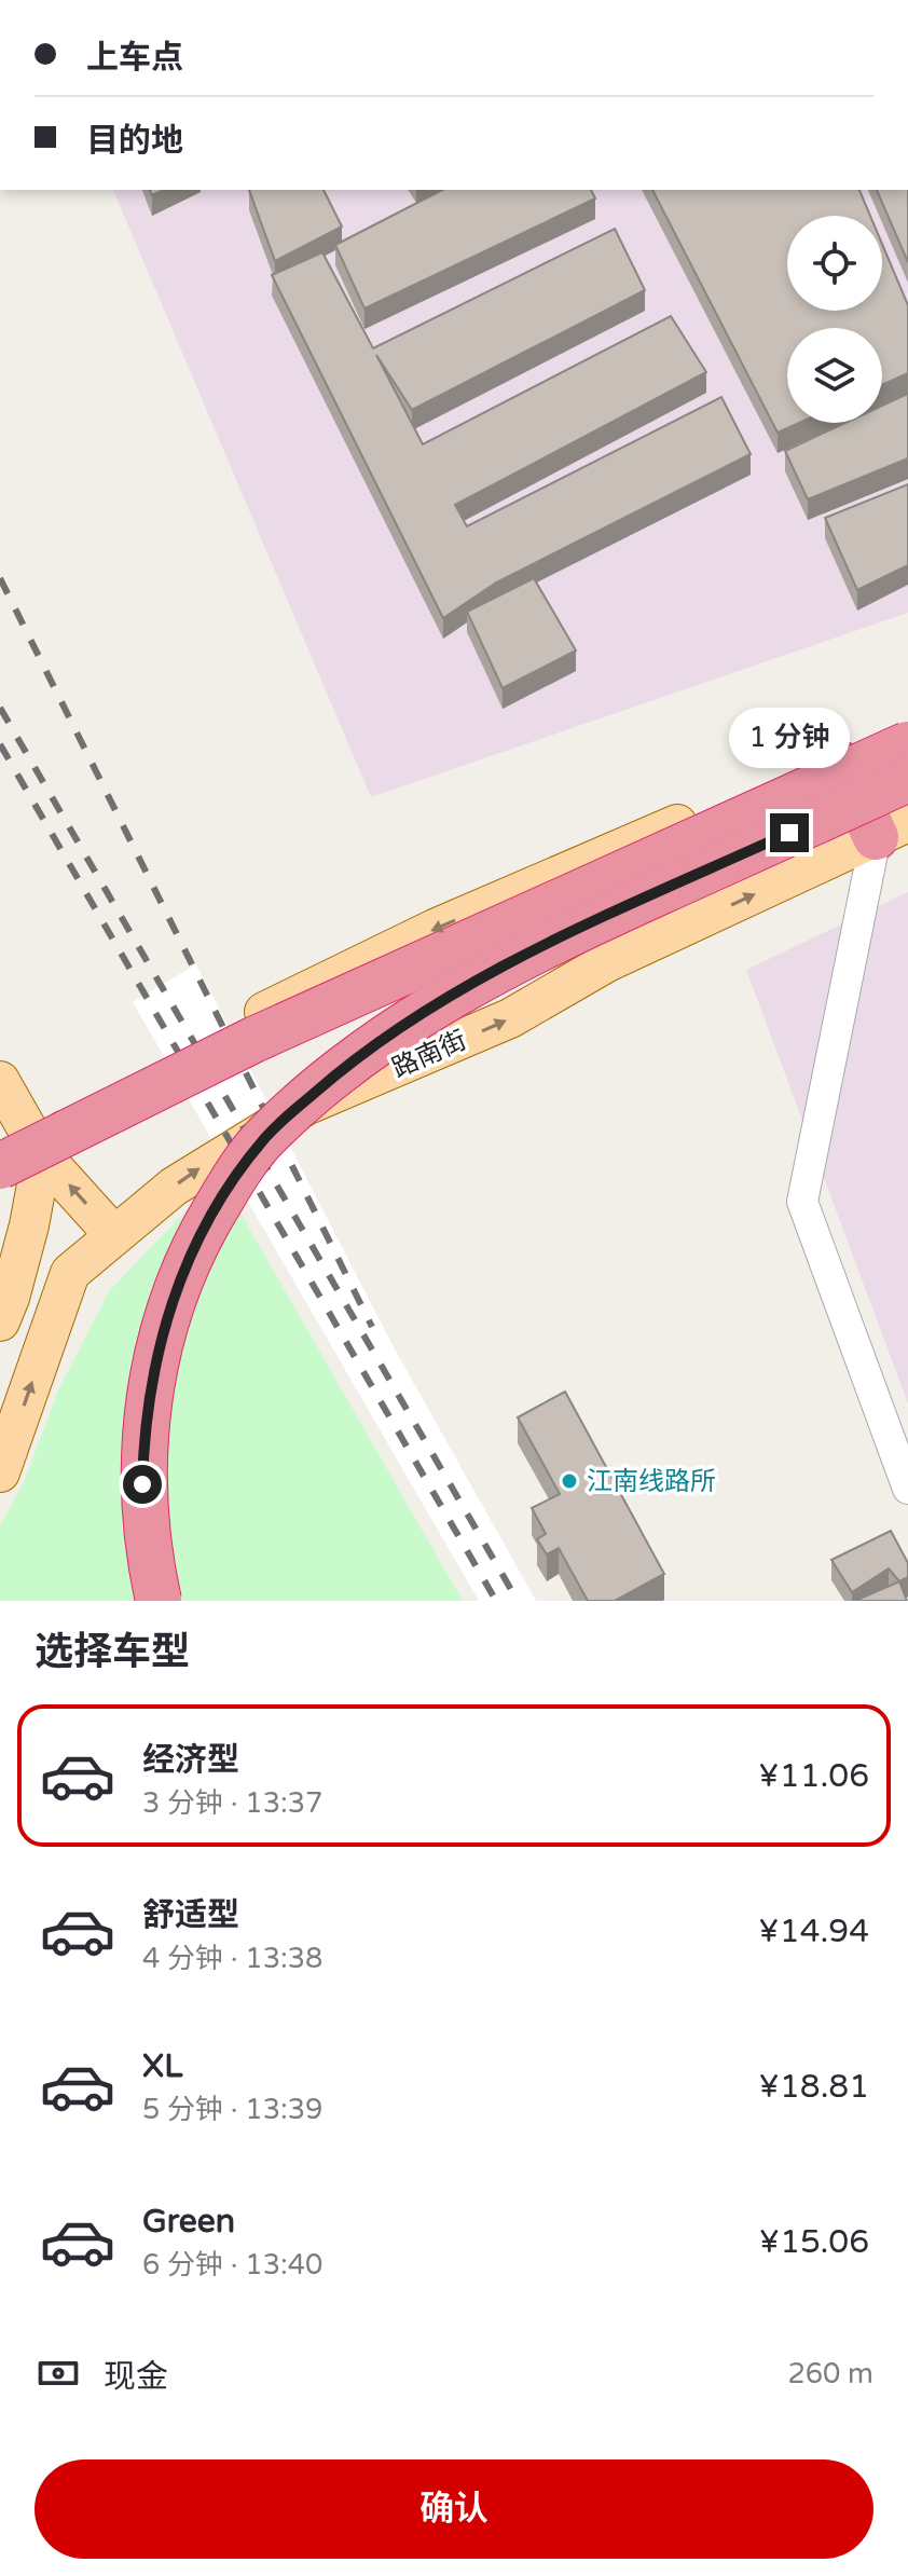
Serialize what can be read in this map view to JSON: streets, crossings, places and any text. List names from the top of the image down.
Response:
{
  "streets": {
    "main road": ["路南街"]
  },
  "places": ["江南线路所"],
  "page": {
    "banner": ["上车点", "目的地"],
    "bubble": "1 分钟",
    "heading": "选择车型",
    "list": [
      {
        "name": "经济型",
        "note": "3 分钟 · 13:37",
        "value": "¥11.06"
      },
      {
        "name": "舒适型",
        "note": "4 分钟 · 13:38",
        "value": "¥14.94"
      },
      {
        "name": "XL",
        "note": "5 分钟 · 13:39",
        "value": "¥18.81"
      },
      {
        "name": "Green",
        "note": "6 分钟 · 13:40",
        "value": "¥15.06"
      }
    ],
    "pay": ["现金", "260 m"],
    "buttons": "确认"
  }
}
